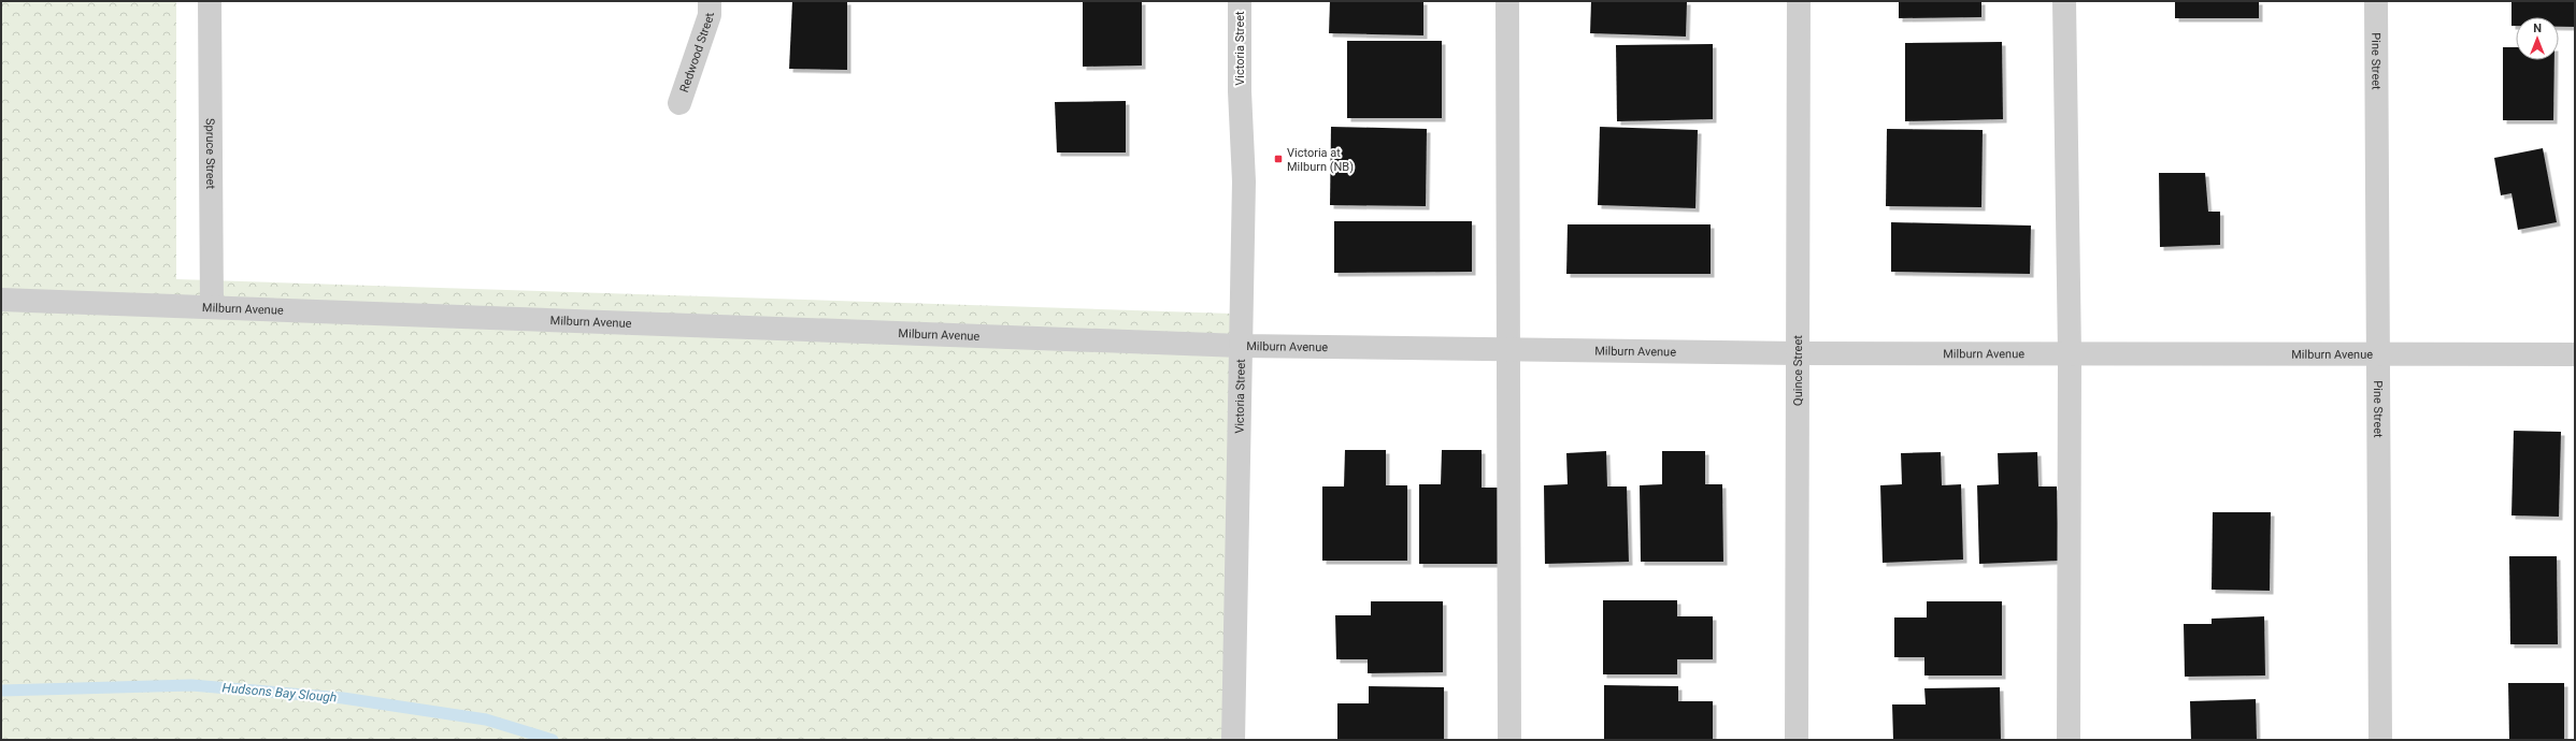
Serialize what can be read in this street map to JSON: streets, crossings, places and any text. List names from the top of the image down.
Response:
{
  "streets": {
    "street": [
      "Victoria Street",
      "Redwood Street",
      "Pine Street",
      "Spruce Street",
      "Milburn Avenue",
      "Quince Street"
    ]
  },
  "crossings": [
    ["Victoria Street", "Milburn Avenue"],
    ["Pine Street", "Milburn Avenue"],
    ["Spruce Street", "Milburn Avenue"],
    ["Milburn Avenue", "Quince Street"]
  ],
  "water": ["Hudsons Bay Slough"],
  "places": {
    "transit": ["Victoria at Milburn (NB)"]
  },
  "north": "top"
}
